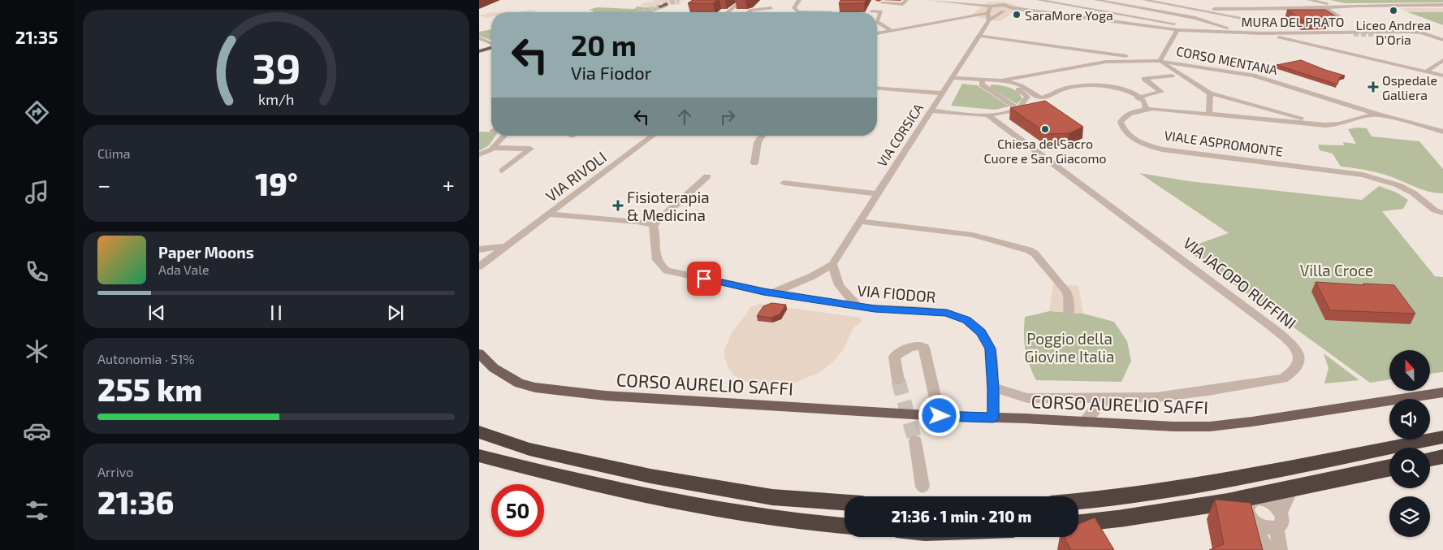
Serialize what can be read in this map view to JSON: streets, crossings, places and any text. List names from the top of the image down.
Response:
{
  "streets": {
    "main road": ["CORSO AURELIO SAFFI"],
    "street": [
      "MURA DEL PRATO",
      "CORSO MENTANA",
      "VIA CORSICA",
      "VIALE ASPROMONTE",
      "VIA RIVOLI",
      "VIA JACOPO RUFFINI",
      "VIA FIODOR"
    ]
  },
  "crossings": [
    ["CORSO MENTANA", "VIALE ASPROMONTE"],
    ["VIA CORSICA", "VIA FIODOR"],
    ["VIA JACOPO RUFFINI", "VIA FIODOR"],
    ["VIA FIODOR", "CORSO AURELIO SAFFI"]
  ],
  "parks": ["Villa Croce", "Poggio della Giovine Italia"],
  "places": {
    "other": ["Liceo Andrea D'Oria", "SaraMore Yoga", "Chiesa del Sacro Cuore e San Giacomo"],
    "health": ["Ospedale Galliera", "Fisioterapia & Medicina"]
  },
  "north": "top",
  "page": {
    "tabs": "21:35",
    "turn": ["20 m", "Via Fiodor"],
    "tile": [
      "Clima",
      ["Autonomia · 51%", "255 km"],
      ["Arrivo", "21:36"]
    ],
    "heat": ["−", "19°", "+"],
    "song": ["Paper Moons", "Ada Vale"],
    "limit": "50",
    "trip": "21:36 · 1 min · 210 m",
    "gauge": ["39", "km/h"]
  }
}
